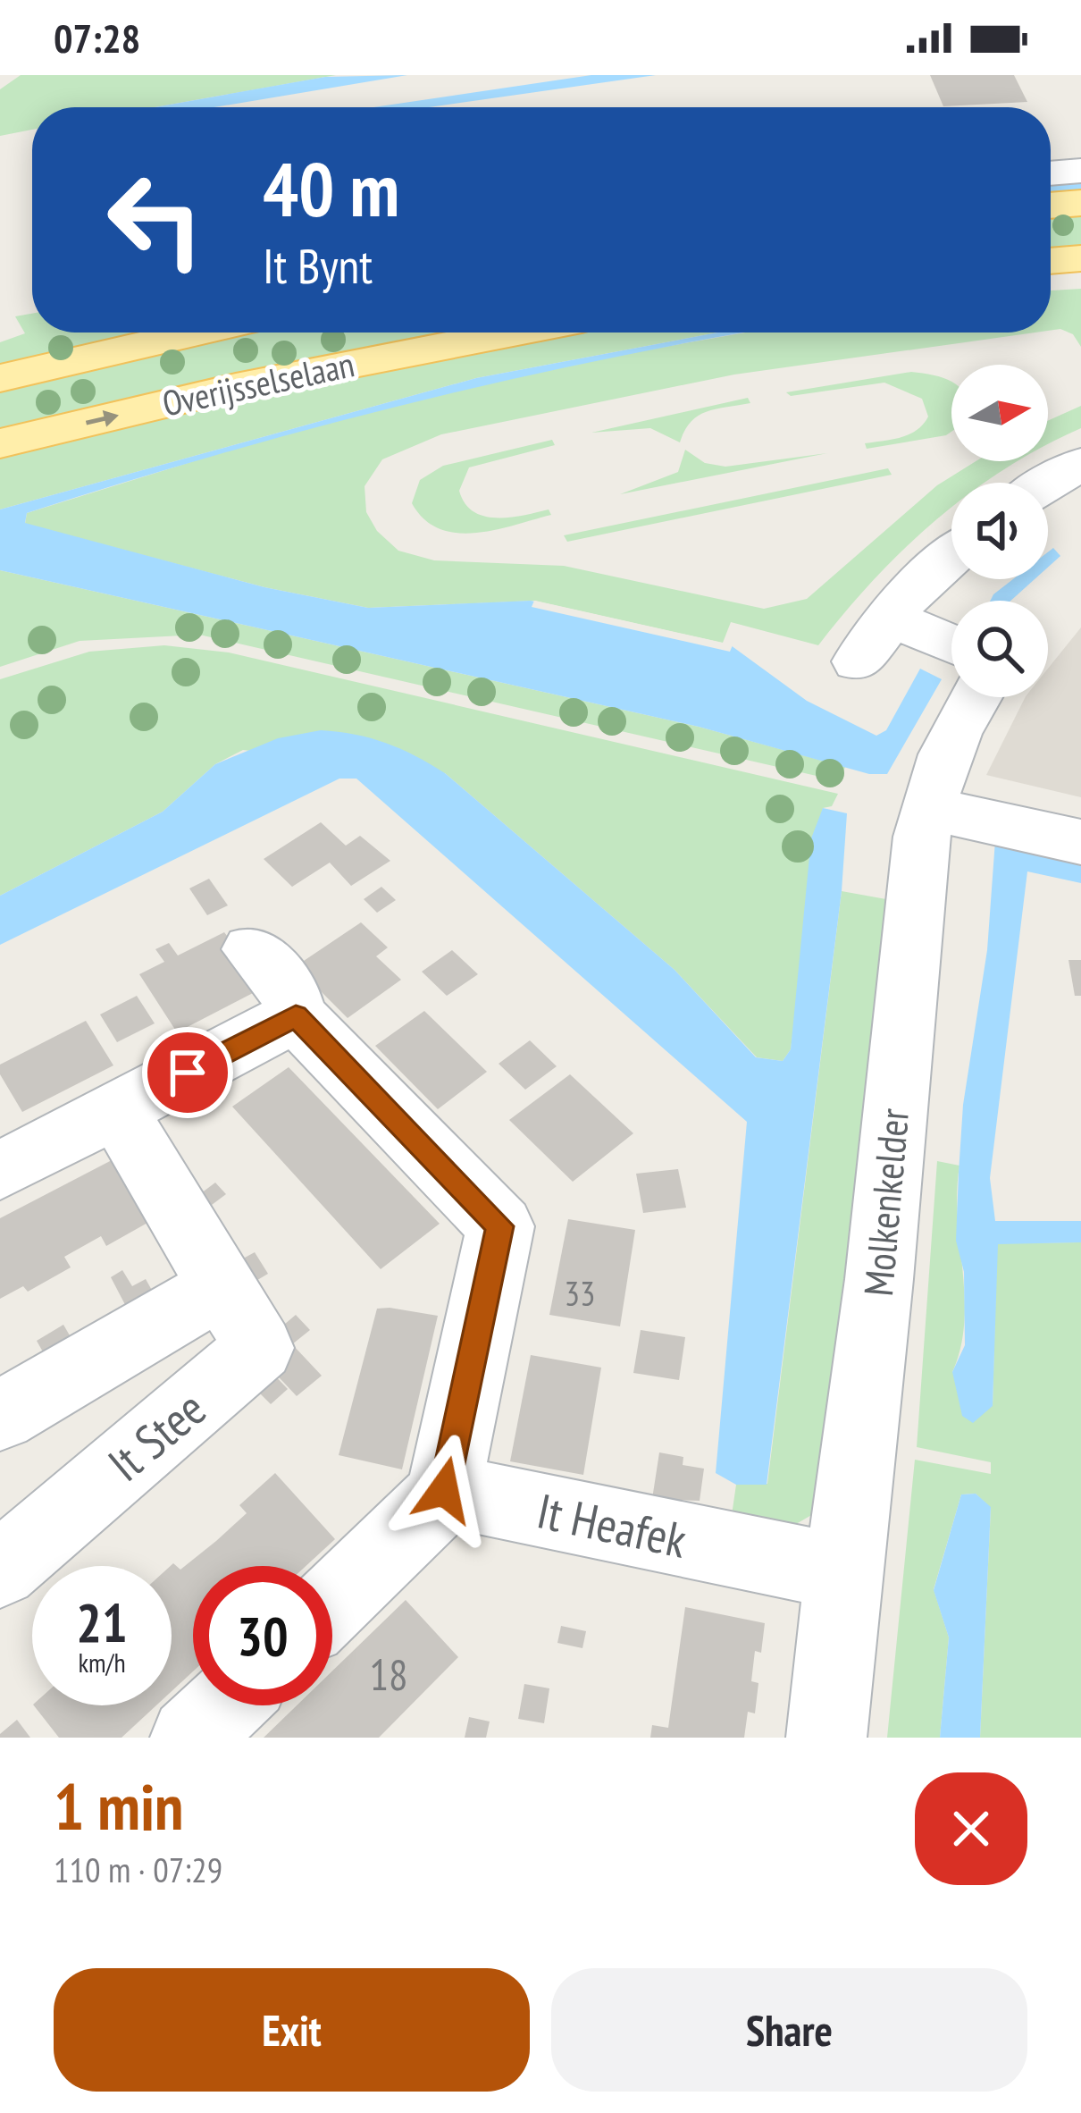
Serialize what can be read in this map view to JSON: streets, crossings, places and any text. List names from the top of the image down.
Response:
{
  "streets": {
    "main road": ["Overijsselselaan"],
    "street": ["Molkenkelder", "It Stee", "It Heafek"]
  },
  "crossings": [
    ["Molkenkelder", "It Heafek"]
  ],
  "house_numbers": ["33", "18"],
  "north": "right",
  "page": {
    "status": "07:28",
    "turn": ["40 m", "It Bynt"],
    "speed": "21 km/h",
    "limit": "30",
    "heading": ["1 min", "110 m · 07:29"],
    "buttons": ["Exit", "Share"]
  }
}
